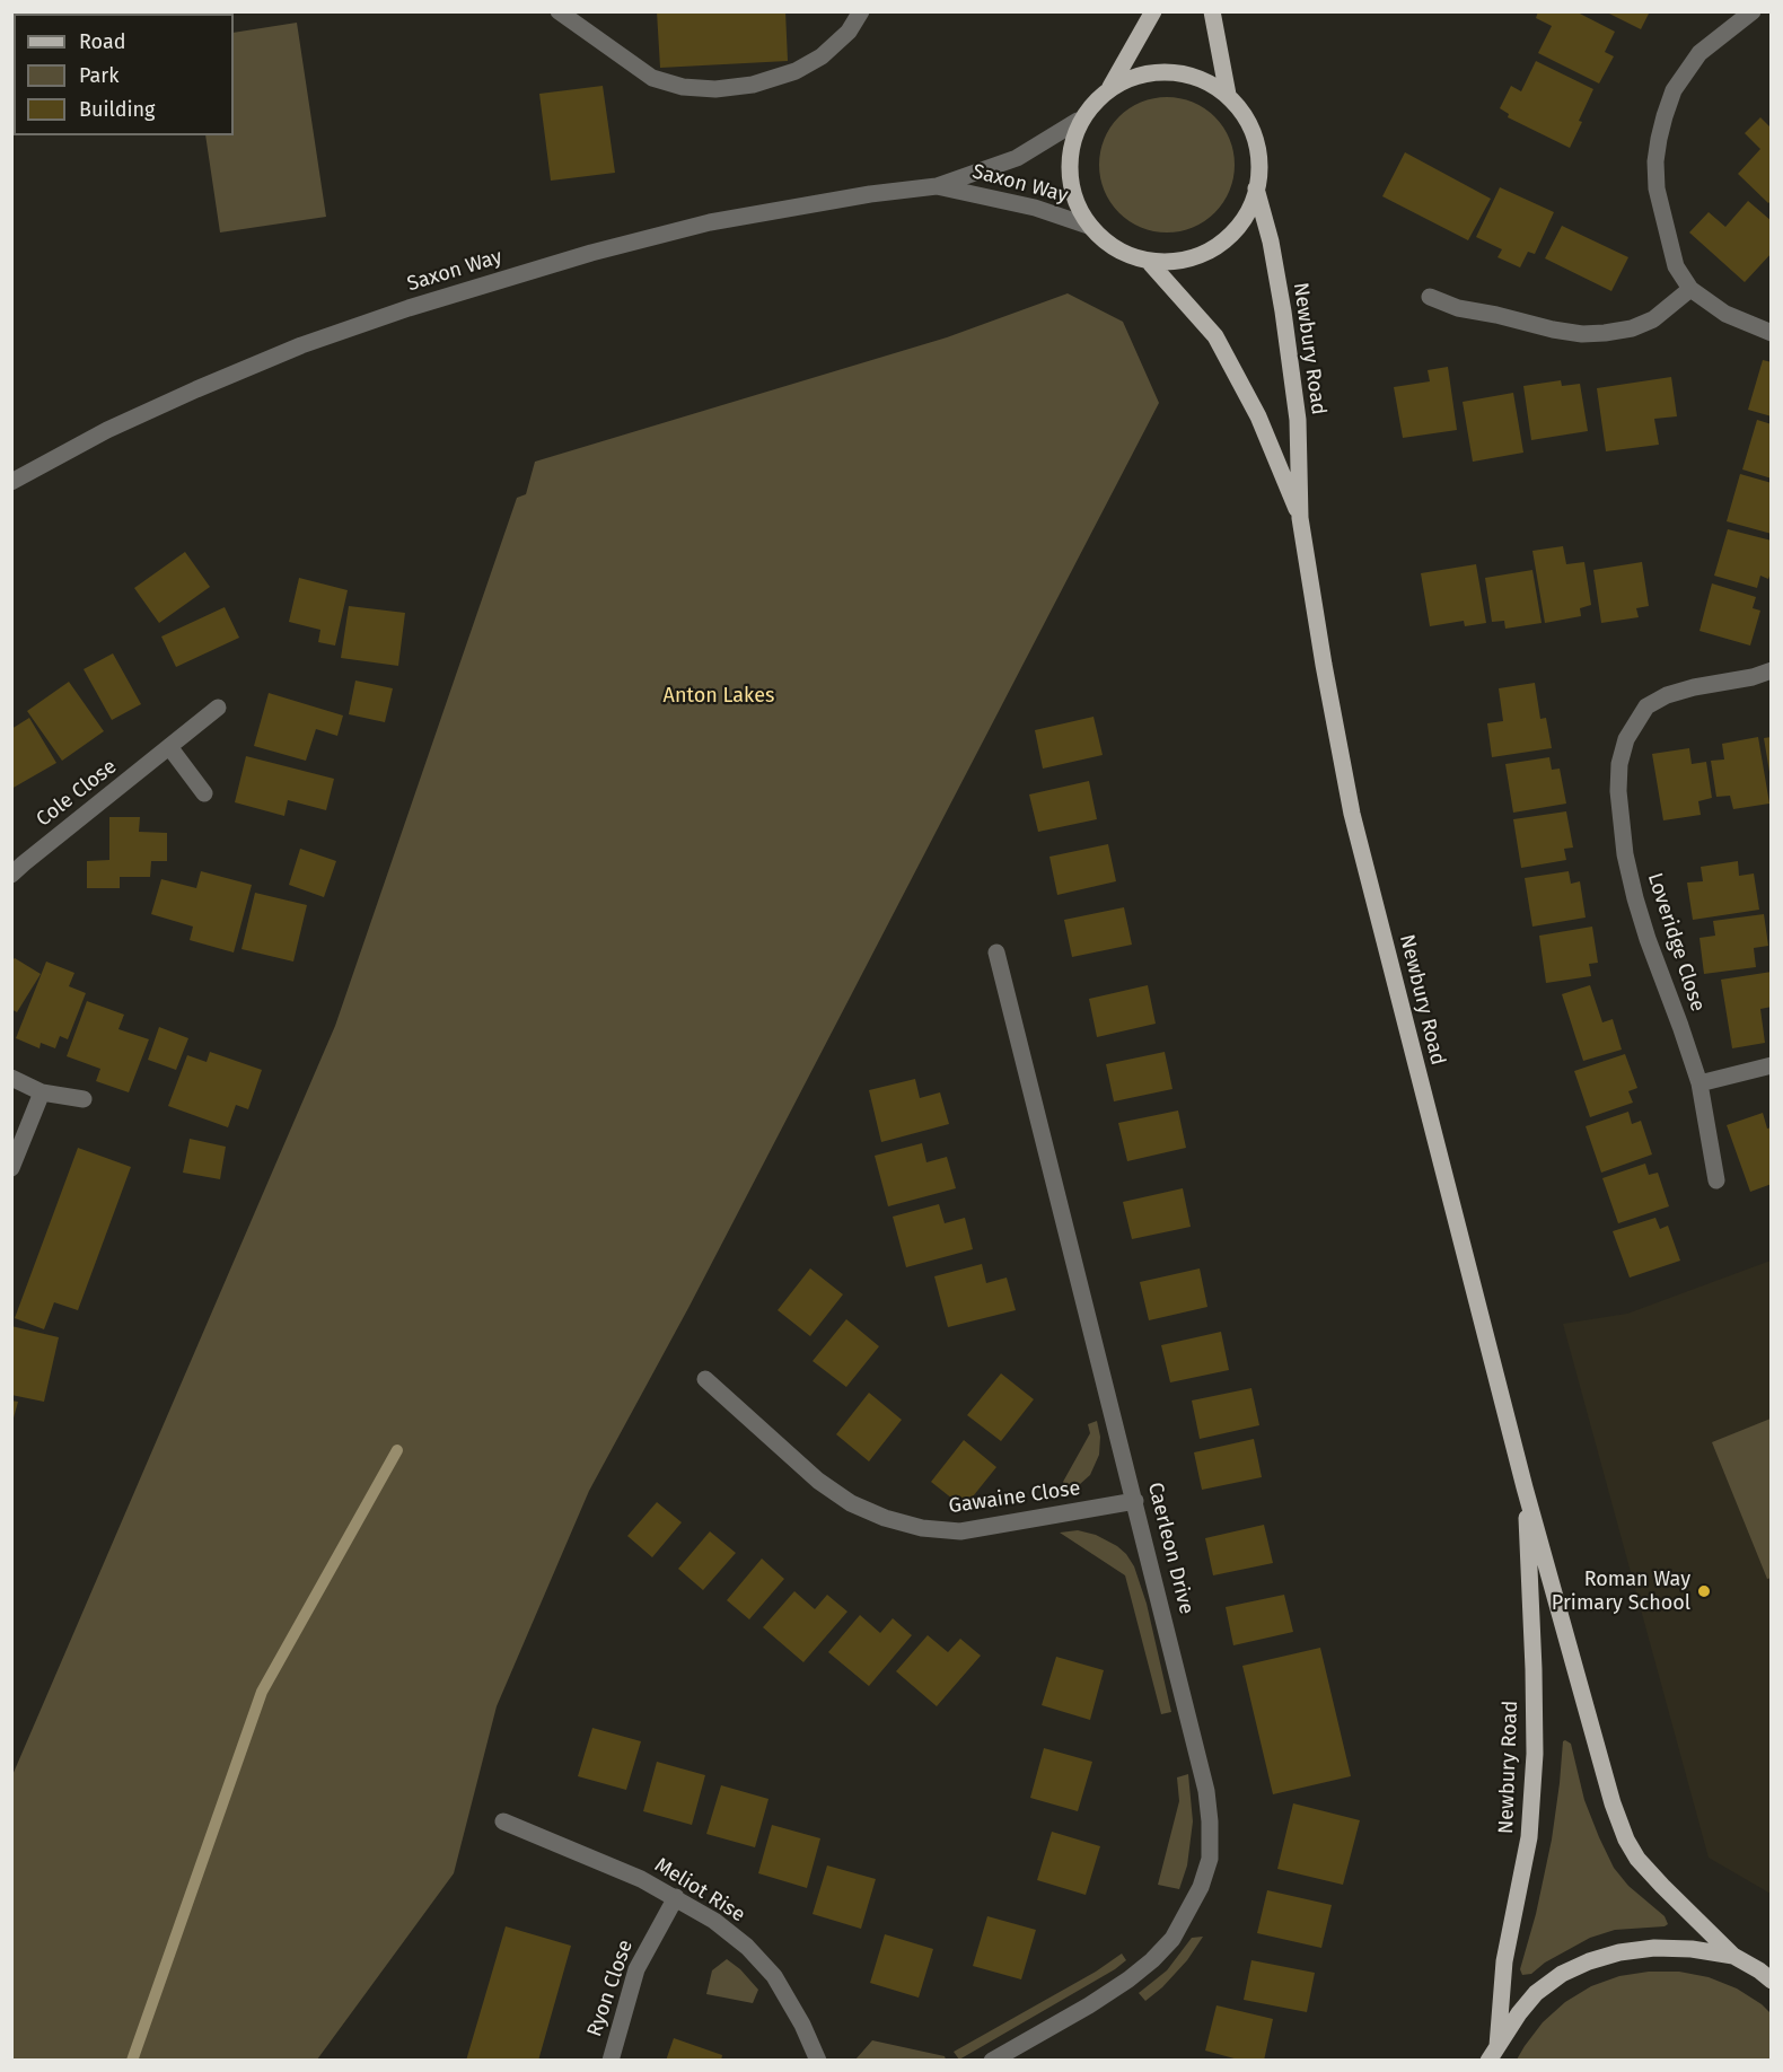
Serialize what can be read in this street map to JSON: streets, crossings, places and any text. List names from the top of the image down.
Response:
{
  "streets": {
    "main road": ["Newbury Road"],
    "street": [
      "Saxon Way",
      "Cole Close",
      "Loveridge Close",
      "Gawaine Close",
      "Caerleon Drive",
      "Meliot Rise",
      "Ryon Close"
    ]
  },
  "crossings": [
    ["Saxon Way", "Newbury Road"],
    ["Gawaine Close", "Caerleon Drive"],
    ["Meliot Rise", "Ryon Close"]
  ],
  "parks": ["Anton Lakes"],
  "places": ["Roman Way Primary School"],
  "legend": ["Road", "Park", "Building"]
}
